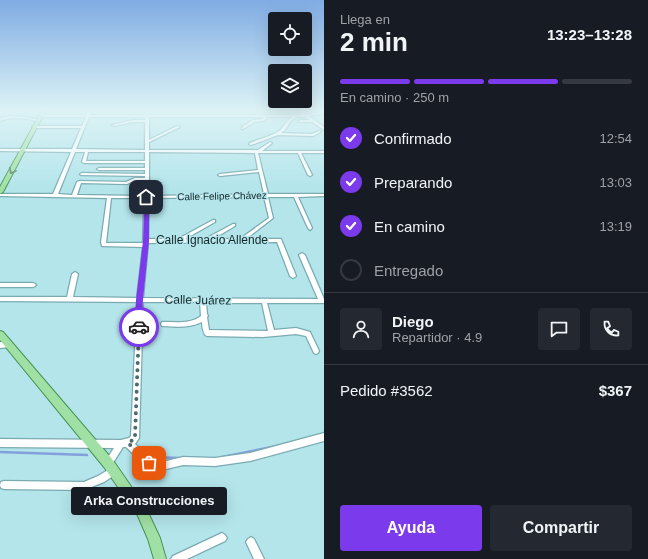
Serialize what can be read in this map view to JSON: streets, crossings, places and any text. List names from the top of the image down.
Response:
{
  "streets": {
    "street": ["Calle Felipe Chávez", "Calle Ignacio Allende", "Calle Juárez"]
  },
  "crossings": [
    ["Calle Felipe Chávez", "Calle Ignacio Allende"],
    ["Calle Ignacio Allende", "Calle Juárez"]
  ],
  "places": ["Arka Construcciones"],
  "page": {
    "heading": ["2 min", "Llega en", "13:23–13:28"],
    "panel": [
      "Diego",
      "Repartidor · 4.9",
      "Pedido #3562",
      "$367"
    ],
    "bar": "En camino · 250 m",
    "list": [
      ["Confirmado", "12:54"],
      ["Preparando", "13:03"],
      ["En camino", "13:19"],
      "Entregado"
    ],
    "bubble": "Arka Construcciones",
    "buttons": ["Ayuda", "Compartir"]
  }
}
